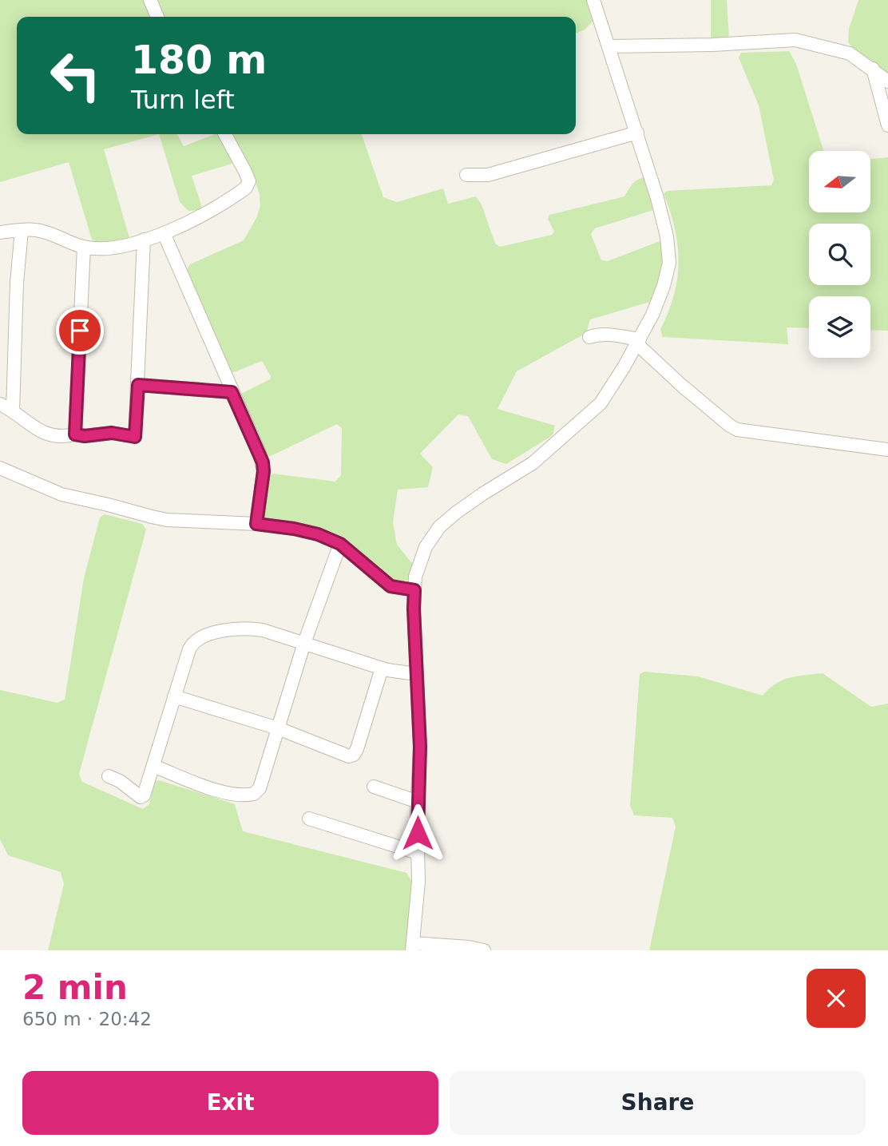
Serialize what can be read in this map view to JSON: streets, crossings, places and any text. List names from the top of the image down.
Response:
{
  "north": "left",
  "page": {
    "turn": ["180 m", "Turn left"],
    "heading": ["2 min", "650 m · 20:42"],
    "buttons": ["Exit", "Share"]
  }
}
